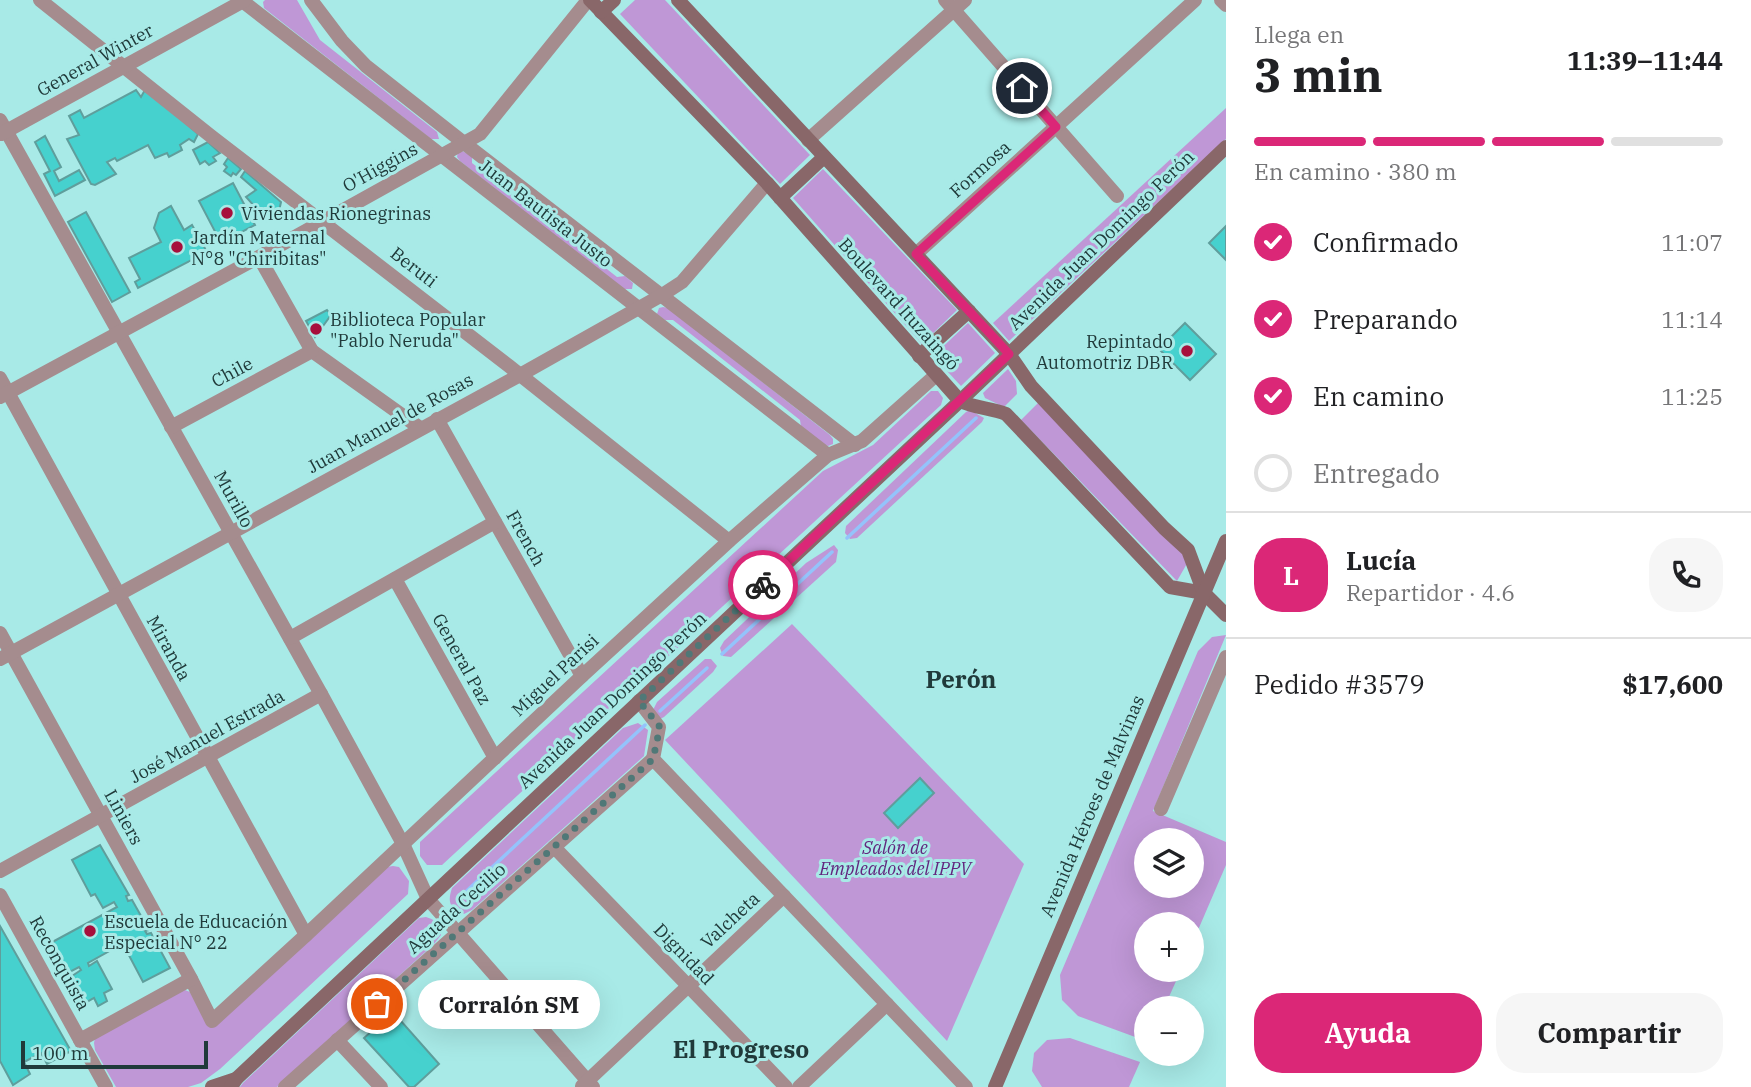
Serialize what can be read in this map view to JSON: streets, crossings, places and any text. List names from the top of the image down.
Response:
{
  "streets": {
    "main road": ["Avenida Juan Domingo Perón", "Boulevard Ituzaingó", "Avenida Héroes de Malvinas"],
    "street": [
      "General Winter",
      "O'Higgins",
      "Formosa",
      "Juan Bautista Justo",
      "Beruti",
      "Chile",
      "Juan Manuel de Rosas",
      "Murillo",
      "French",
      "Miranda",
      "General Paz",
      "Miguel Parisi",
      "José Manuel Estrada",
      "Liniers",
      "Aguada Cecilio",
      "Valcheta",
      "Dignidad",
      "Reconquista"
    ]
  },
  "crossings": [
    ["General Winter", "Juan Bautista Justo"],
    ["General Winter", "Beruti"],
    ["General Winter", "Murillo"],
    ["O'Higgins", "Juan Bautista Justo"],
    ["O'Higgins", "Beruti"],
    ["O'Higgins", "Boulevard Ituzaingó"],
    ["O'Higgins", "Murillo"],
    ["O'Higgins", "Miranda"],
    ["Juan Bautista Justo", "Juan Manuel de Rosas"],
    ["Juan Bautista Justo", "Miguel Parisi"],
    ["Avenida Juan Domingo Perón", "Boulevard Ituzaingó"],
    ["Avenida Juan Domingo Perón", "Murillo"],
    ["Beruti", "Juan Manuel de Rosas"],
    ["Beruti", "Miguel Parisi"],
    ["Boulevard Ituzaingó", "Juan Manuel de Rosas"],
    ["Boulevard Ituzaingó", "Miguel Parisi"],
    ["Chile", "Murillo"],
    ["Juan Manuel de Rosas", "Murillo"],
    ["Juan Manuel de Rosas", "French"],
    ["Juan Manuel de Rosas", "Miranda"],
    ["Juan Manuel de Rosas", "Liniers"],
    ["Murillo", "Miguel Parisi"],
    ["Murillo", "José Manuel Estrada"],
    ["Murillo", "Aguada Cecilio"],
    ["Murillo", "Valcheta"],
    ["French", "Miguel Parisi"],
    ["Miranda", "Miguel Parisi"],
    ["Miranda", "José Manuel Estrada"],
    ["General Paz", "Miguel Parisi"],
    ["Miguel Parisi", "Liniers"],
    ["José Manuel Estrada", "Liniers"],
    ["Aguada Cecilio", "Dignidad"],
    ["Valcheta", "Dignidad"]
  ],
  "districts": ["Perón", "El Progreso"],
  "parks": ["Salón de Empleados del IPPV"],
  "places": [
    "Viviendas Rionegrinas",
    "Jardín Maternal N°8 \"Chiribitas\"",
    "Biblioteca Popular \"Pablo Neruda\"",
    "Repintado Automotriz DBR",
    "Escuela de Educación Especial N° 22",
    "Corralón SM"
  ],
  "scale_bar": "100 m",
  "page": {
    "heading": ["3 min", "Llega en", "11:39–11:44"],
    "panel": [
      "Lucía",
      "Repartidor · 4.6",
      "Pedido #3579",
      "$17,600"
    ],
    "bar": "En camino · 380 m",
    "list": [
      ["Confirmado", "11:07"],
      ["Preparando", "11:14"],
      ["En camino", "11:25"],
      "Entregado"
    ],
    "round": "L",
    "map_buttons": ["+", "−"],
    "buttons": ["Ayuda", "Compartir"],
    "bubble": "Corralón SM",
    "scale": "100 m"
  }
}
